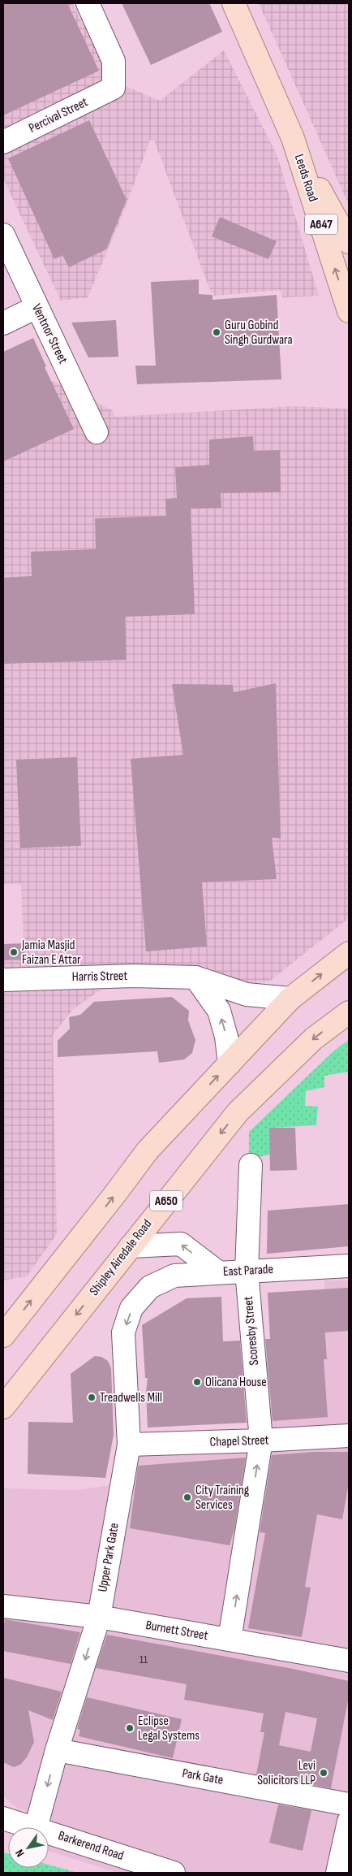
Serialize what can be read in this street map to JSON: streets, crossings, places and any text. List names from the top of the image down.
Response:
{
  "streets": {
    "main road": [
      "Leeds Road",
      "A647",
      "A650",
      "Shipley Airedale Road"
    ],
    "street": [
      "Percival Street",
      "Ventnor Street",
      "Harris Street",
      "East Parade",
      "Scoresby Street",
      "Chapel Street",
      "Upper Park Gate",
      "Burnett Street",
      "Park Gate",
      "Barkerend Road"
    ]
  },
  "crossings": [
    ["East Parade", "Scoresby Street"],
    ["East Parade", "Upper Park Gate"],
    ["Scoresby Street", "Chapel Street"],
    ["Scoresby Street", "Burnett Street"],
    ["Chapel Street", "Upper Park Gate"],
    ["Upper Park Gate", "Burnett Street"],
    ["Upper Park Gate", "Park Gate"]
  ],
  "one_way": ["Scoresby Street", "Upper Park Gate"],
  "places": [
    "Guru Gobind Singh Gurdwara",
    "Jamia Masjid Faizan E Attar",
    "Olicana House",
    "Treadwells Mill",
    "City Training Services",
    "Eclipse Legal Systems",
    "Levi Solicitors LLP"
  ],
  "house_numbers": ["11"],
  "north": "bottom left"
}
